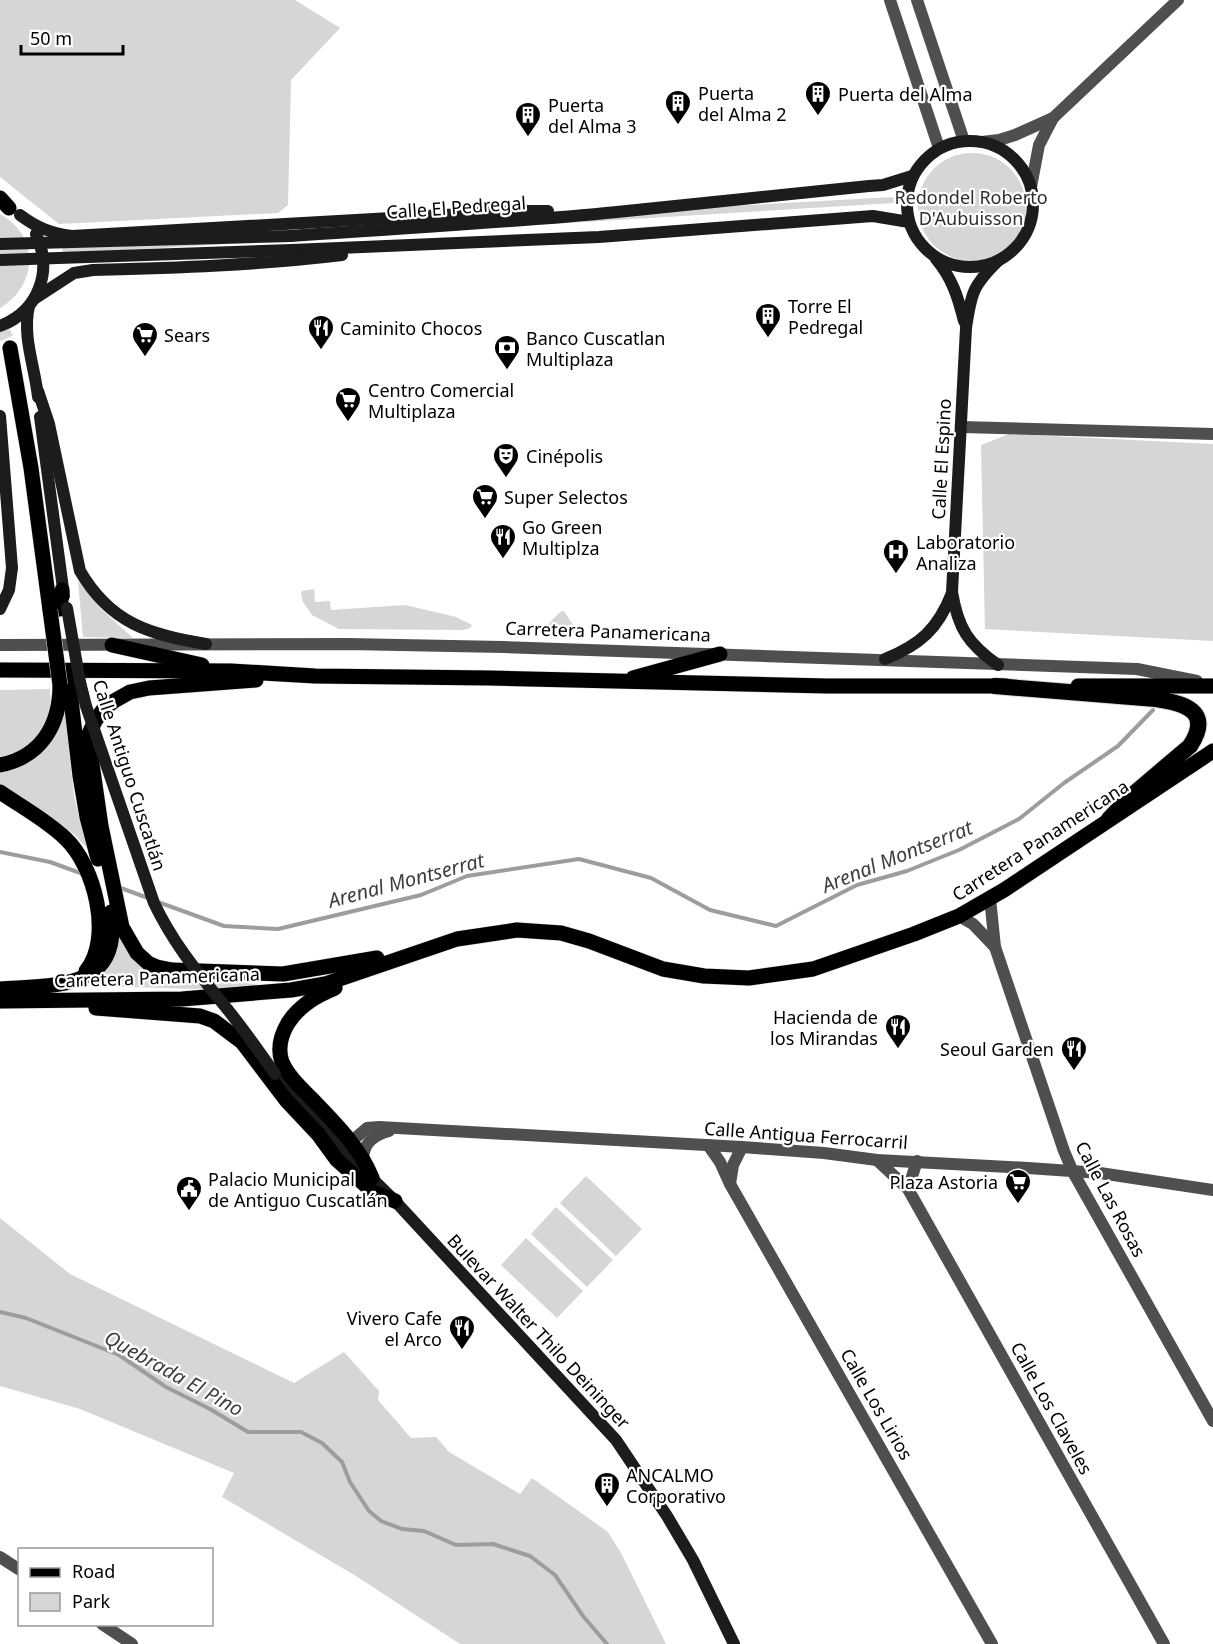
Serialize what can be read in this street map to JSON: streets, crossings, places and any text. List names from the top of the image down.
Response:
{
  "streets": {
    "main road": [
      "Calle El Pedregal",
      "Calle El Espino",
      "Carretera Panamericana",
      "Calle Antiguo Cuscatlán",
      "Bulevar Walter Thilo Deininger"
    ],
    "street": [
      "Calle Antigua Ferrocarril",
      "Calle Las Rosas",
      "Calle Los Lirios",
      "Calle Los Claveles"
    ]
  },
  "crossings": [
    ["Calle El Pedregal", "Calle El Espino"],
    ["Calle El Espino", "Carretera Panamericana"],
    ["Carretera Panamericana", "Calle Las Rosas"],
    ["Calle Antiguo Cuscatlán", "Bulevar Walter Thilo Deininger"],
    ["Calle Antigua Ferrocarril", "Calle Las Rosas"],
    ["Calle Antigua Ferrocarril", "Bulevar Walter Thilo Deininger"],
    ["Calle Antigua Ferrocarril", "Calle Los Lirios"],
    ["Calle Antigua Ferrocarril", "Calle Los Claveles"]
  ],
  "water": ["Arenal Montserrat", "Quebrada El Pino"],
  "parks": ["Redondel Roberto D'Aubuisson"],
  "places": {
    "building": [
      "Puerta del Alma",
      "Puerta del Alma 2",
      "Puerta del Alma 3",
      "Torre El Pedregal",
      "ANCALMO Corporativo"
    ],
    "restaurant": [
      "Caminito Chocos",
      "Go Green Multiplza",
      "Hacienda de los Mirandas",
      "Seoul Garden",
      "Vivero Cafe el Arco"
    ],
    "supermarket": [
      "Sears",
      "Centro Comercial Multiplaza",
      "Super Selectos",
      "Plaza Astoria"
    ],
    "bank": ["Banco Cuscatlan Multiplaza"],
    "theatre": ["Cinépolis"],
    "hospital": ["Laboratorio Analiza"],
    "public building": ["Palacio Municipal de Antiguo Cuscatlán"]
  },
  "legend": ["Road", "Park"],
  "scale_bar": "50 m"
}
